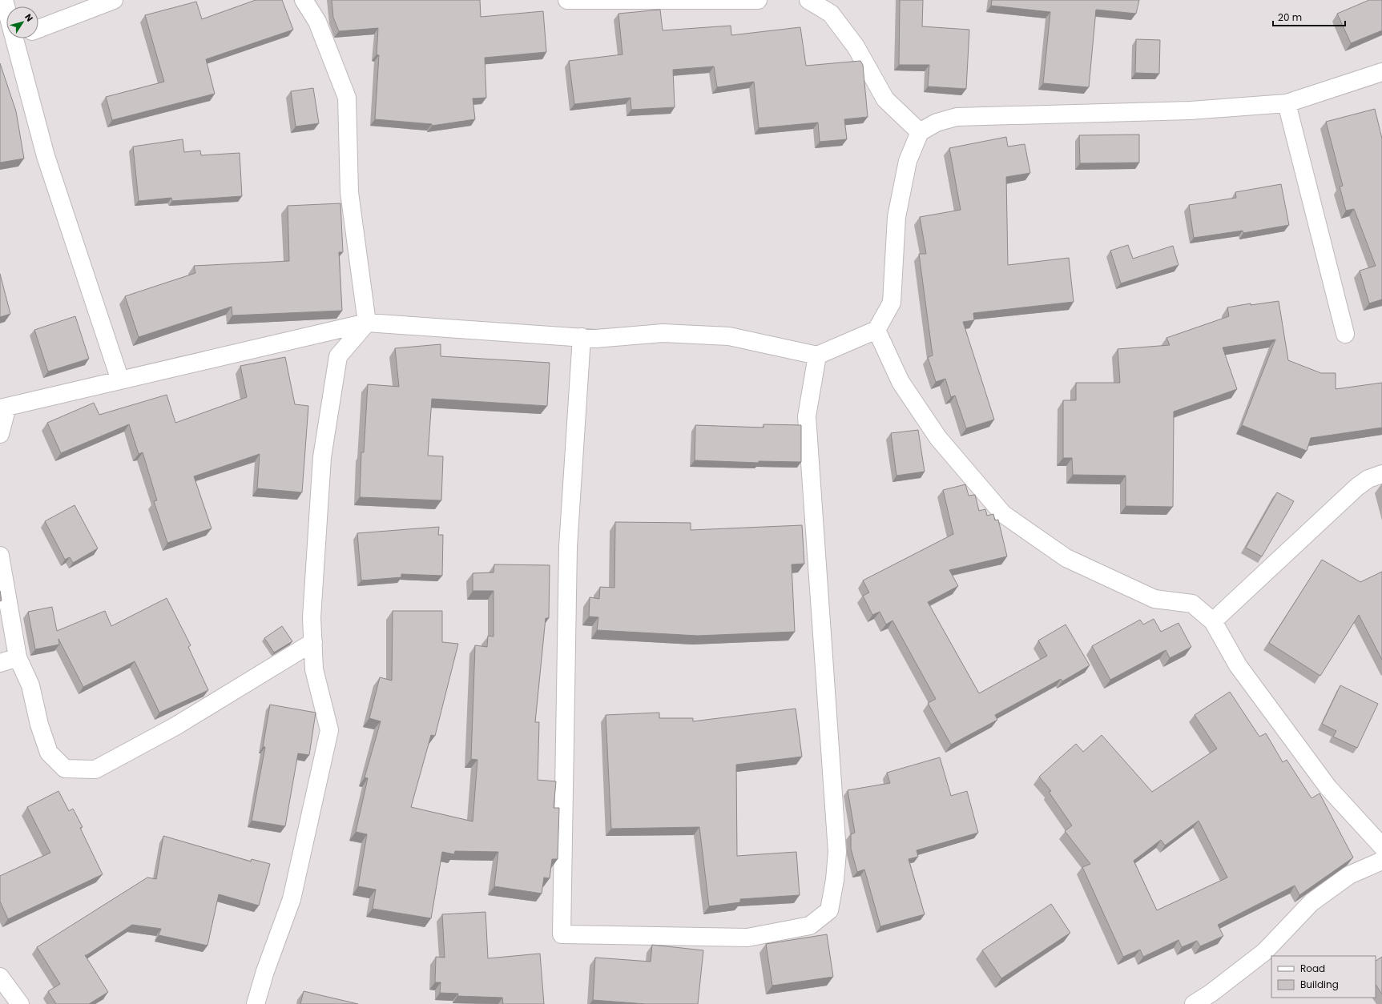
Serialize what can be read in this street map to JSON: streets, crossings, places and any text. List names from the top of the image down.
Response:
{
  "legend": ["Road", "Building"],
  "scale_bar": "20 m",
  "north": "top right"
}
